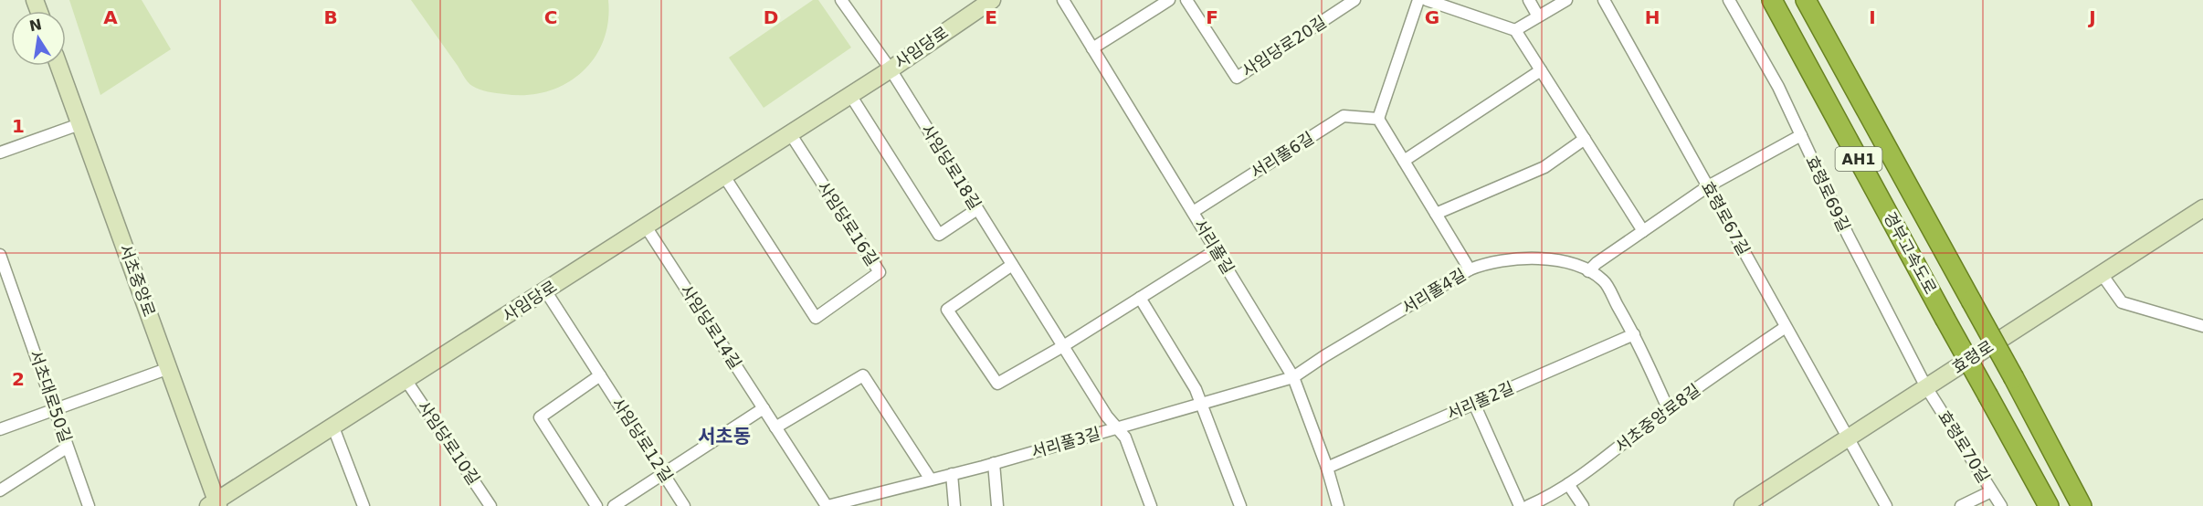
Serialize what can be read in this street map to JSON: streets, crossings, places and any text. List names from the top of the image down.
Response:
{
  "streets": {
    "highway": ["AH1", "경부고속도로"],
    "main road": ["사임당로", "서초중앙로", "효령로"],
    "street": [
      "사임당로20길",
      "서리풀6길",
      "사임당로18길",
      "효령로69길",
      "효령로67길",
      "사임당로16길",
      "서리풀길",
      "서리풀4길",
      "사임당로14길",
      "서초대로50길",
      "서리풀2길",
      "서초중앙로8길",
      "사임당로12길",
      "사임당로10길",
      "서리풀3길",
      "효령로70길"
    ]
  },
  "crossings": [
    ["사임당로", "사임당로18길"],
    ["사임당로", "사임당로16길"],
    ["사임당로", "서초중앙로"],
    ["사임당로", "사임당로14길"],
    ["사임당로", "사임당로12길"],
    ["사임당로", "사임당로10길"],
    ["서리풀6길", "서리풀길"],
    ["사임당로18길", "서리풀3길"],
    ["효령로69길", "효령로"],
    ["효령로69길", "효령로70길"],
    ["효령로67길", "효령로"],
    ["효령로67길", "서초중앙로8길"],
    ["서리풀길", "서리풀4길"],
    ["서리풀길", "서리풀2길"],
    ["서리풀길", "서리풀3길"],
    ["서리풀4길", "서리풀2길"],
    ["서리풀4길", "서초중앙로8길"],
    ["서리풀4길", "서리풀3길"],
    ["사임당로14길", "서리풀3길"],
    ["효령로", "효령로70길"]
  ],
  "districts": ["서초동"],
  "north": "top",
  "grid": {
    "columns": [
      "A",
      "B",
      "C",
      "D",
      "E",
      "F",
      "G",
      "H",
      "I",
      "J"
    ],
    "rows": ["1", "2"]
  }
}
